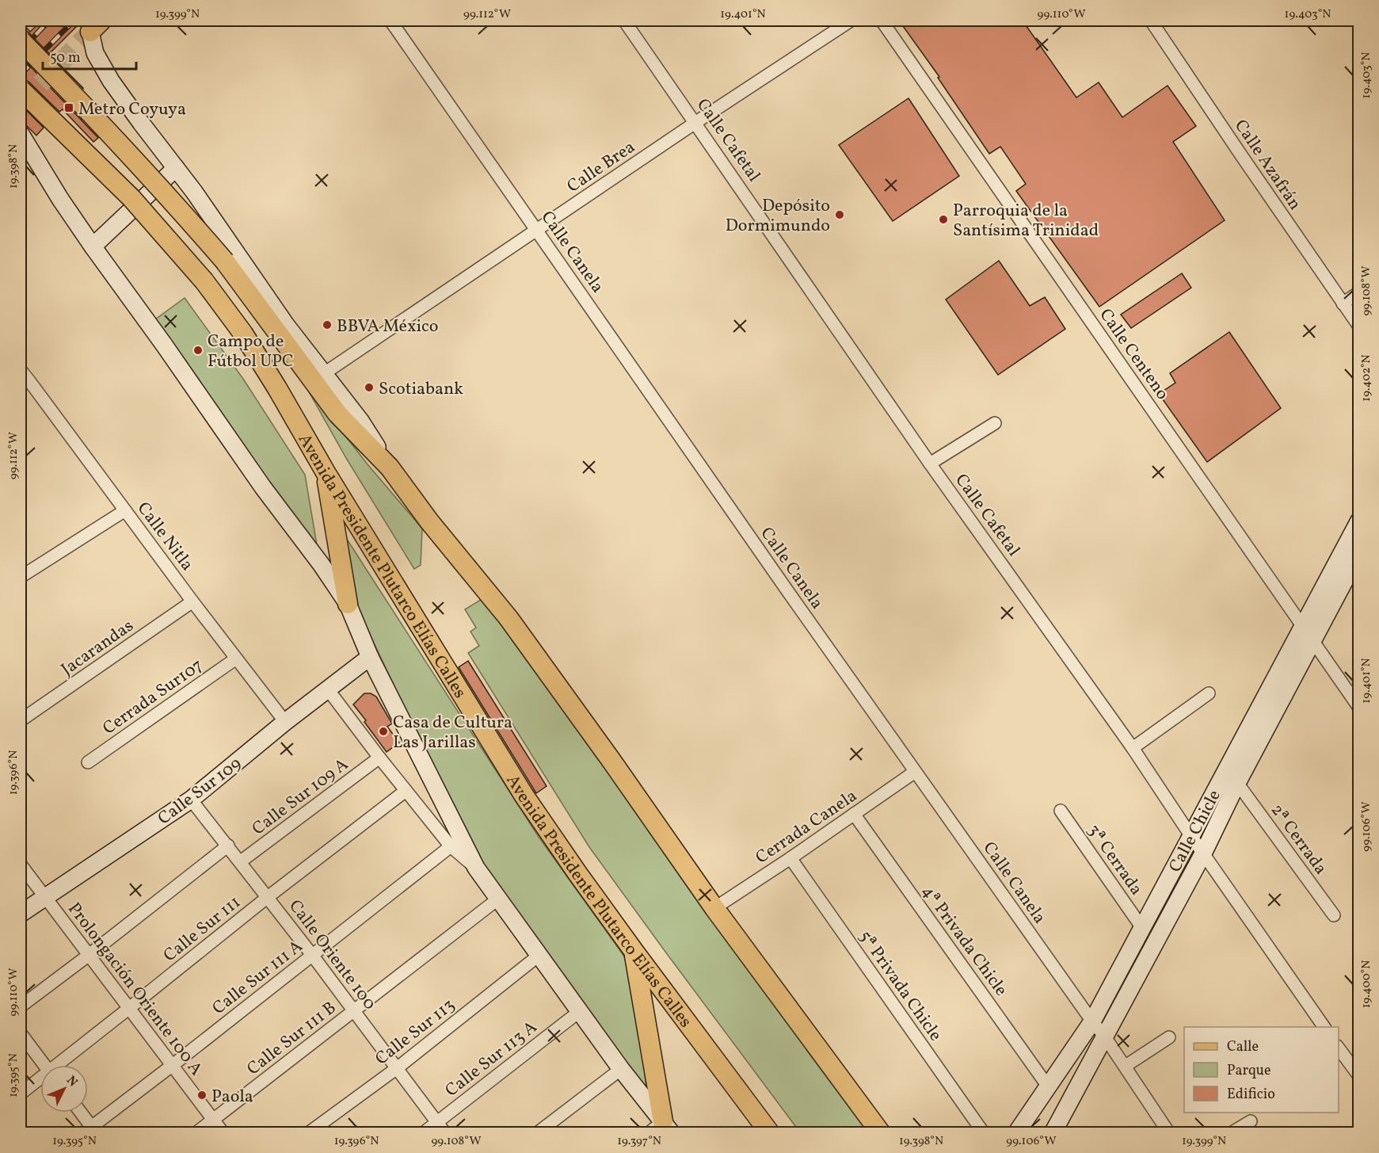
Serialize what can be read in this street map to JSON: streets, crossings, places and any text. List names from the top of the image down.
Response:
{
  "streets": {
    "main road": ["Avenida Presidente Plutarco Elías Calles"],
    "street": [
      "Calle Cafetal",
      "Calle Azafrán",
      "Calle Brea",
      "Calle Canela",
      "Calle Centeno",
      "Calle Nitla",
      "Jacarandas",
      "Cerrada Sur107",
      "Calle Sur 109",
      "Calle Sur 109 A",
      "Cerrada Canela",
      "Calle Chicle",
      "2ª Cerrada",
      "3ª Cerrada",
      "Calle Sur 111",
      "4ª Privada Chicle",
      "Calle Oriente 100",
      "Calle Sur 111 A",
      "5ª Privada Chicle",
      "Prolongación Oriente 100 A",
      "Calle Sur 113",
      "Calle Sur 111 B",
      "Calle Sur 113 A"
    ]
  },
  "crossings": [
    ["Calle Cafetal", "Calle Brea"],
    ["Calle Cafetal", "Calle Chicle"],
    ["Calle Brea", "Calle Canela"],
    ["Calle Canela", "Cerrada Canela"],
    ["Calle Canela", "Calle Chicle"],
    ["Calle Centeno", "Calle Chicle"],
    ["Calle Nitla", "Jacarandas"],
    ["Calle Nitla", "Cerrada Sur107"],
    ["Calle Nitla", "Calle Sur 109"],
    ["Calle Sur 109", "Calle Oriente 100"],
    ["Calle Sur 109", "Prolongación Oriente 100 A"],
    ["Calle Sur 109 A", "Calle Oriente 100"],
    ["Cerrada Canela", "4ª Privada Chicle"],
    ["Cerrada Canela", "5ª Privada Chicle"],
    ["Calle Chicle", "2ª Cerrada"],
    ["Calle Chicle", "3ª Cerrada"],
    ["Calle Chicle", "4ª Privada Chicle"],
    ["Calle Sur 111", "Calle Oriente 100"],
    ["Calle Sur 111", "Prolongación Oriente 100 A"],
    ["Calle Oriente 100", "Calle Sur 111 A"],
    ["Calle Oriente 100", "Calle Sur 113"],
    ["Calle Oriente 100", "Calle Sur 111 B"],
    ["Calle Oriente 100", "Calle Sur 113 A"],
    ["Calle Sur 111 A", "Prolongación Oriente 100 A"],
    ["Prolongación Oriente 100 A", "Calle Sur 111 B"]
  ],
  "places": {
    "transit": ["Metro Coyuya"],
    "other": [
      "Depósito Dormimundo",
      "Parroquia de la Santísima Trinidad",
      "BBVA México",
      "Campo de Fútbol UPC",
      "Scotiabank",
      "Casa de Cultura Las Jarillas",
      "Paola"
    ]
  },
  "legend": ["Calle", "Parque", "Edificio"],
  "scale_bar": "50 m",
  "north": "top right",
  "coordinates": [
    "19.399°N",
    "99.112°W",
    "19.401°N",
    "99.110°W",
    "19.403°N",
    "19.398°N",
    "99.108°W",
    "19.402°N",
    "19.396°N",
    "99.106°W",
    "19.400°N",
    "19.395°N",
    "19.397°N"
  ]
}
